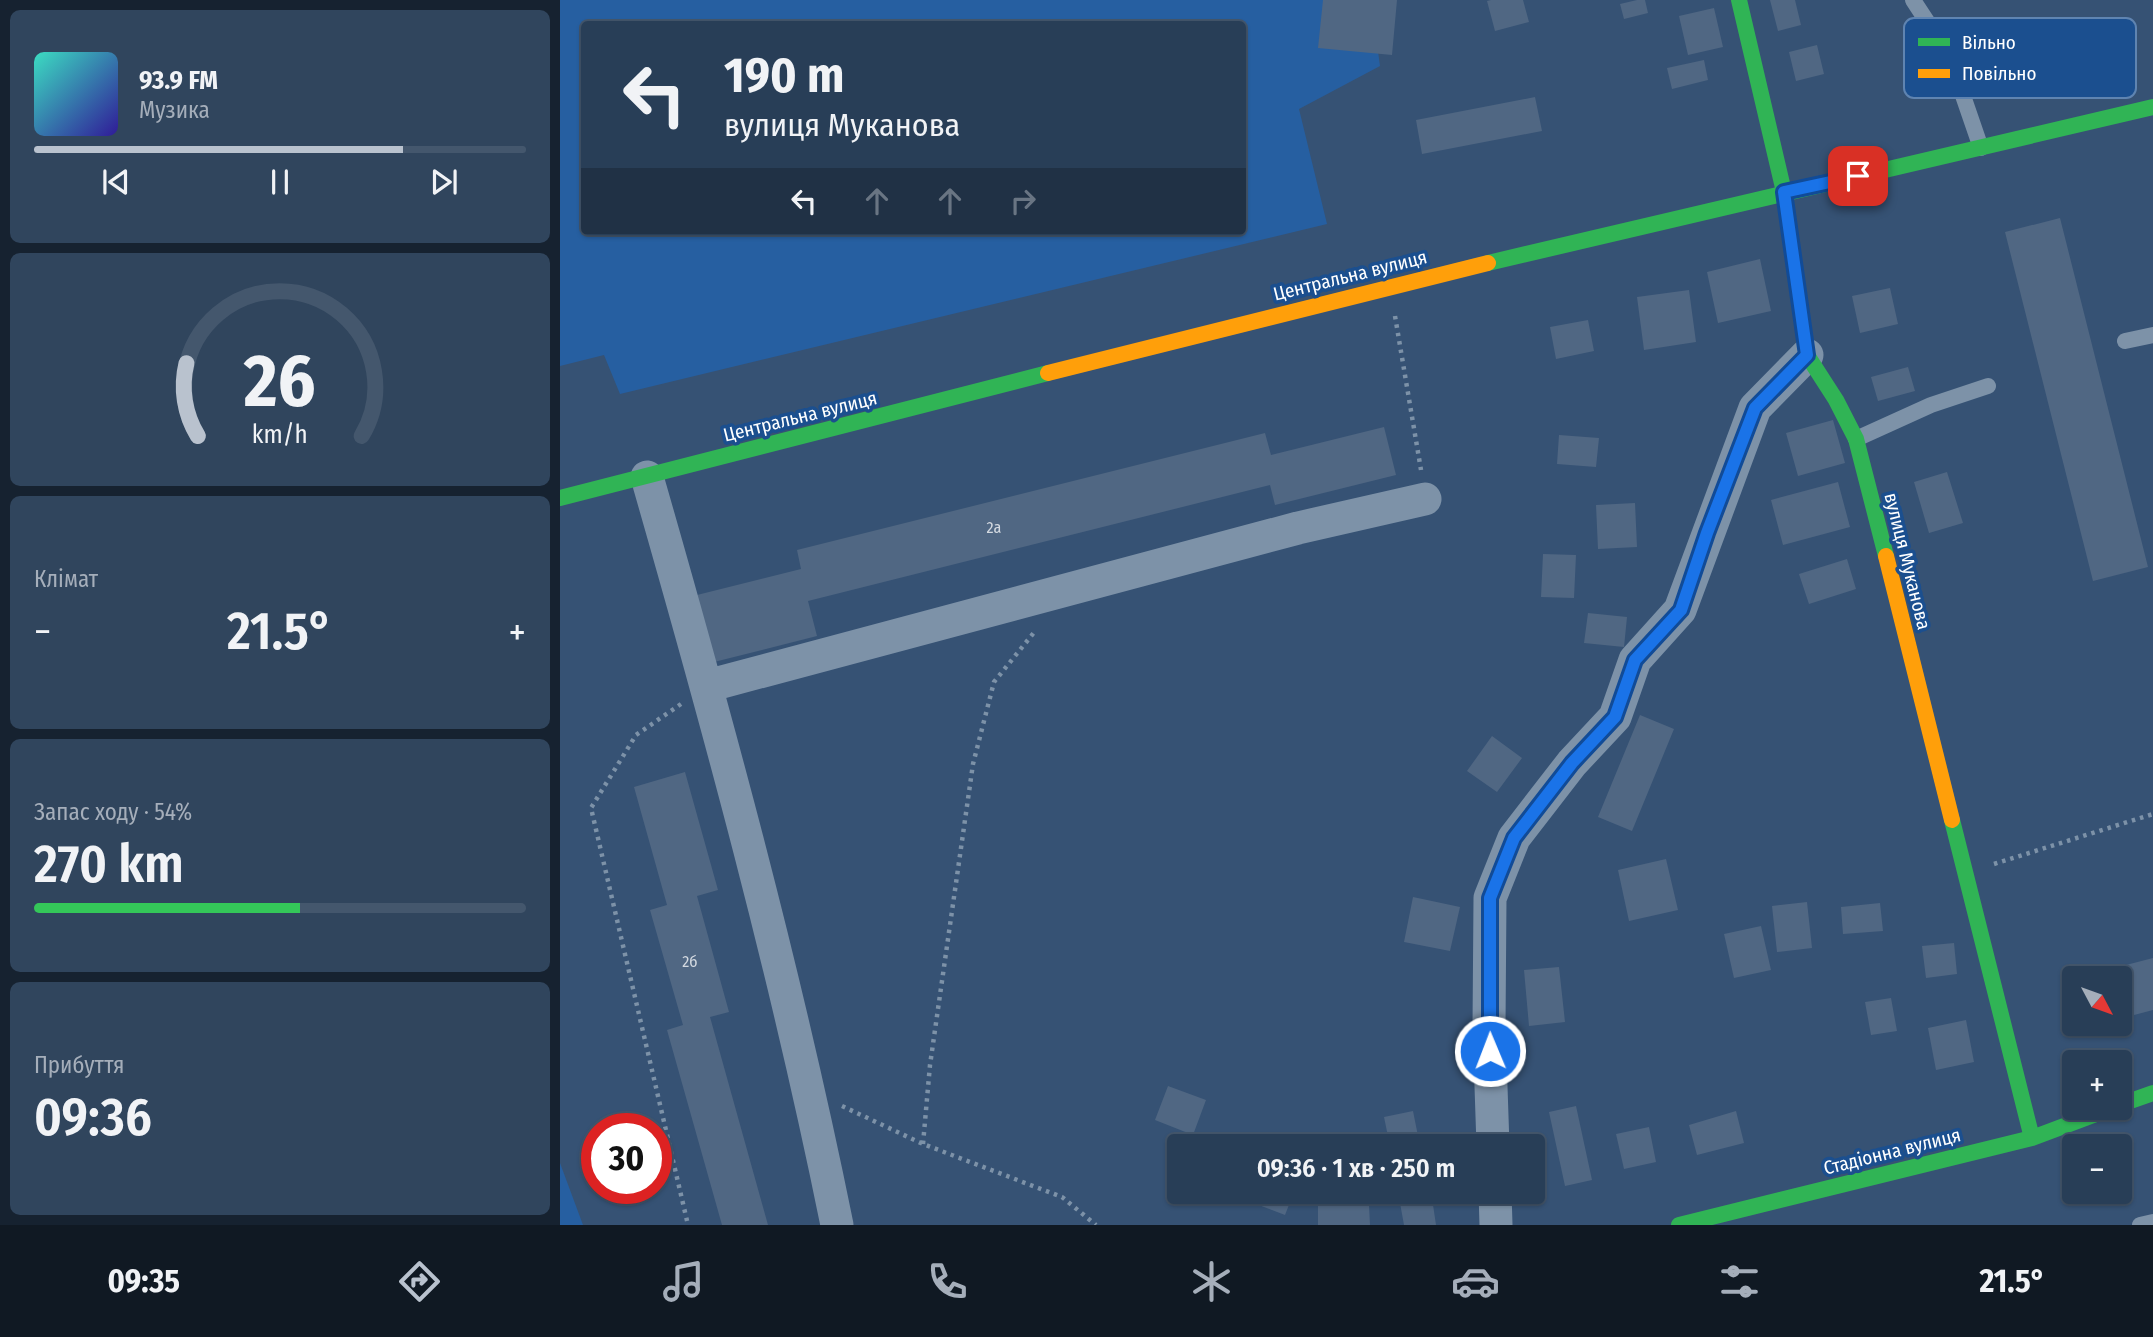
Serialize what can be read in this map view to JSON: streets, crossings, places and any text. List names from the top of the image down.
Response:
{
  "streets": {
    "street": ["Центральна вулиця", "вулиця Муканова", "Стадіонна вулиця"]
  },
  "crossings": [
    ["Центральна вулиця", "вулиця Муканова"],
    ["вулиця Муканова", "Стадіонна вулиця"]
  ],
  "house_numbers": ["2а", "2б"],
  "legend": ["Вільно", "Повільно"],
  "north": "bottom right",
  "page": {
    "turn": ["190 m", "вулиця Муканова"],
    "song": ["93.9 FM", "Музика"],
    "tile": [
      "Клімат",
      ["Запас ходу · 54%", "270 km"],
      ["Прибуття", "09:36"]
    ],
    "heat": ["−", "21.5°", "+"],
    "map_buttons": ["+", "−"],
    "limit": "30",
    "trip": "09:36 · 1 хв · 250 m",
    "tabs": ["09:35", "21.5°"],
    "gauge": ["26", "km/h"]
  }
}
